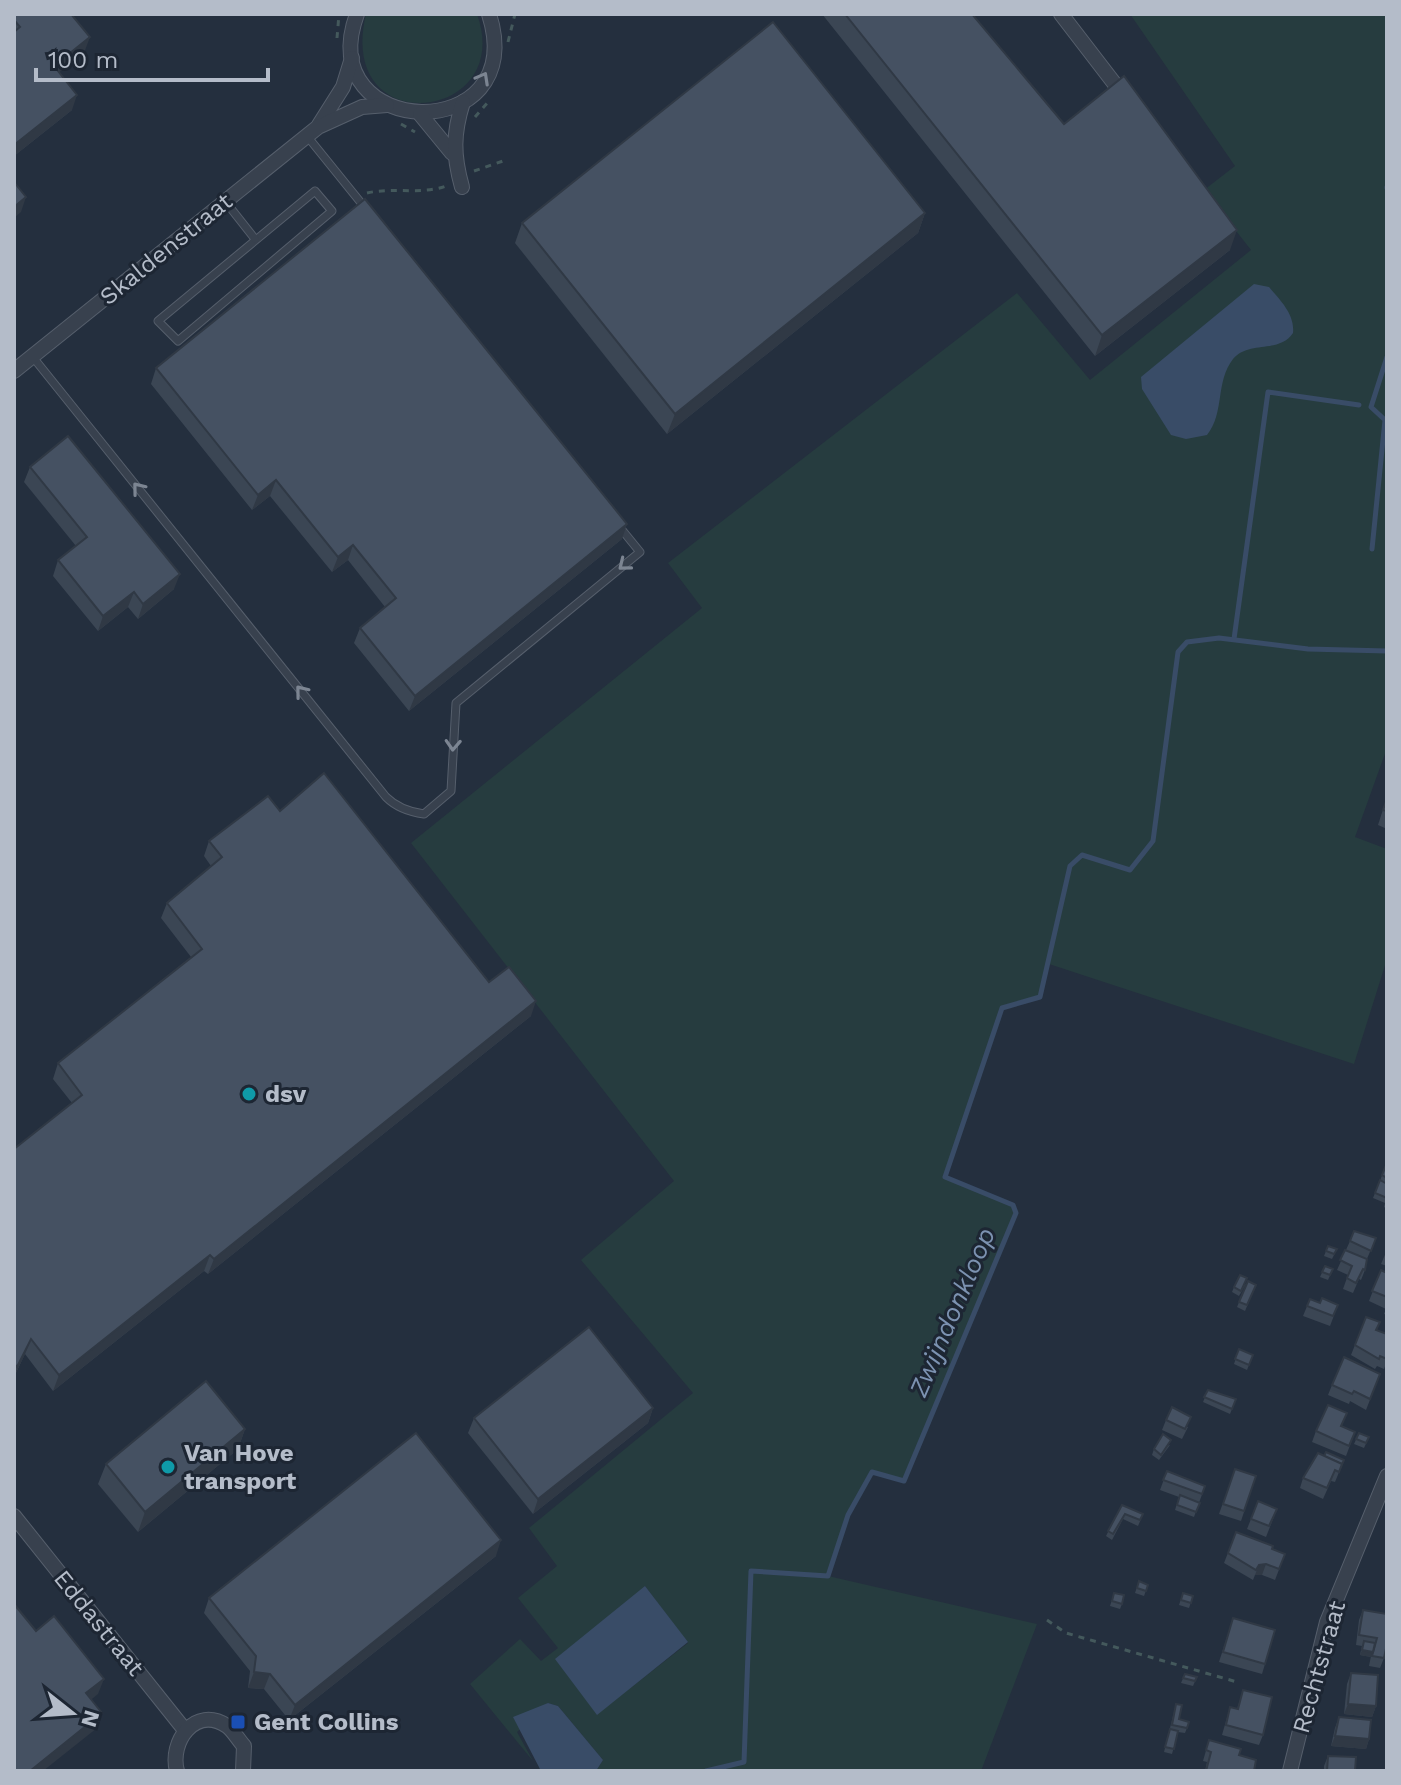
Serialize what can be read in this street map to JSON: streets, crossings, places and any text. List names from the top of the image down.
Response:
{
  "streets": {
    "street": ["Skaldenstraat", "Eddastraat", "Rechtstraat"]
  },
  "water": ["Zwijndonkloop"],
  "places": {
    "other": ["dsv", "Van Hove transport"],
    "transit": ["Gent Collins"]
  },
  "scale_bar": "100 m",
  "north": "right"
}
